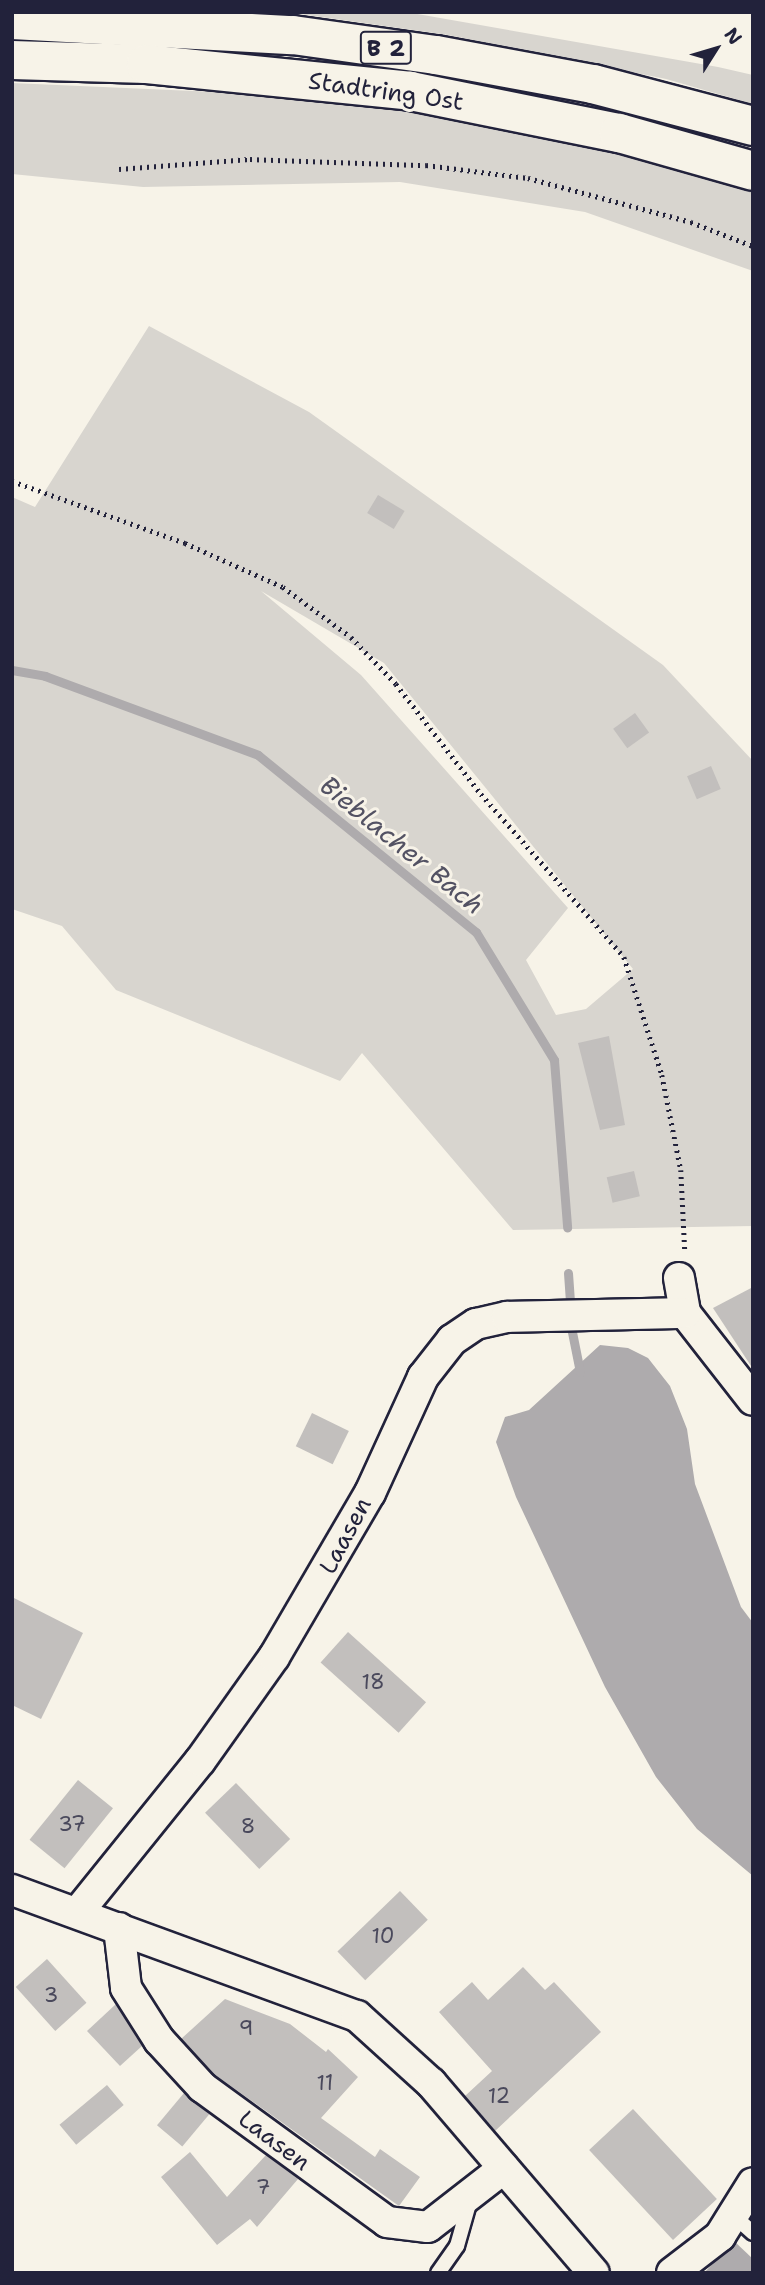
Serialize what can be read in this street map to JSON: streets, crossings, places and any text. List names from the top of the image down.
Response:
{
  "streets": {
    "highway": ["B 2", "Stadtring Ost"],
    "street": ["Laasen"]
  },
  "water": ["Bieblacher Bach"],
  "house_numbers": [
    "18",
    "37",
    "8",
    "10",
    "3",
    "9",
    "11",
    "12",
    "7"
  ],
  "north": "top right"
}
